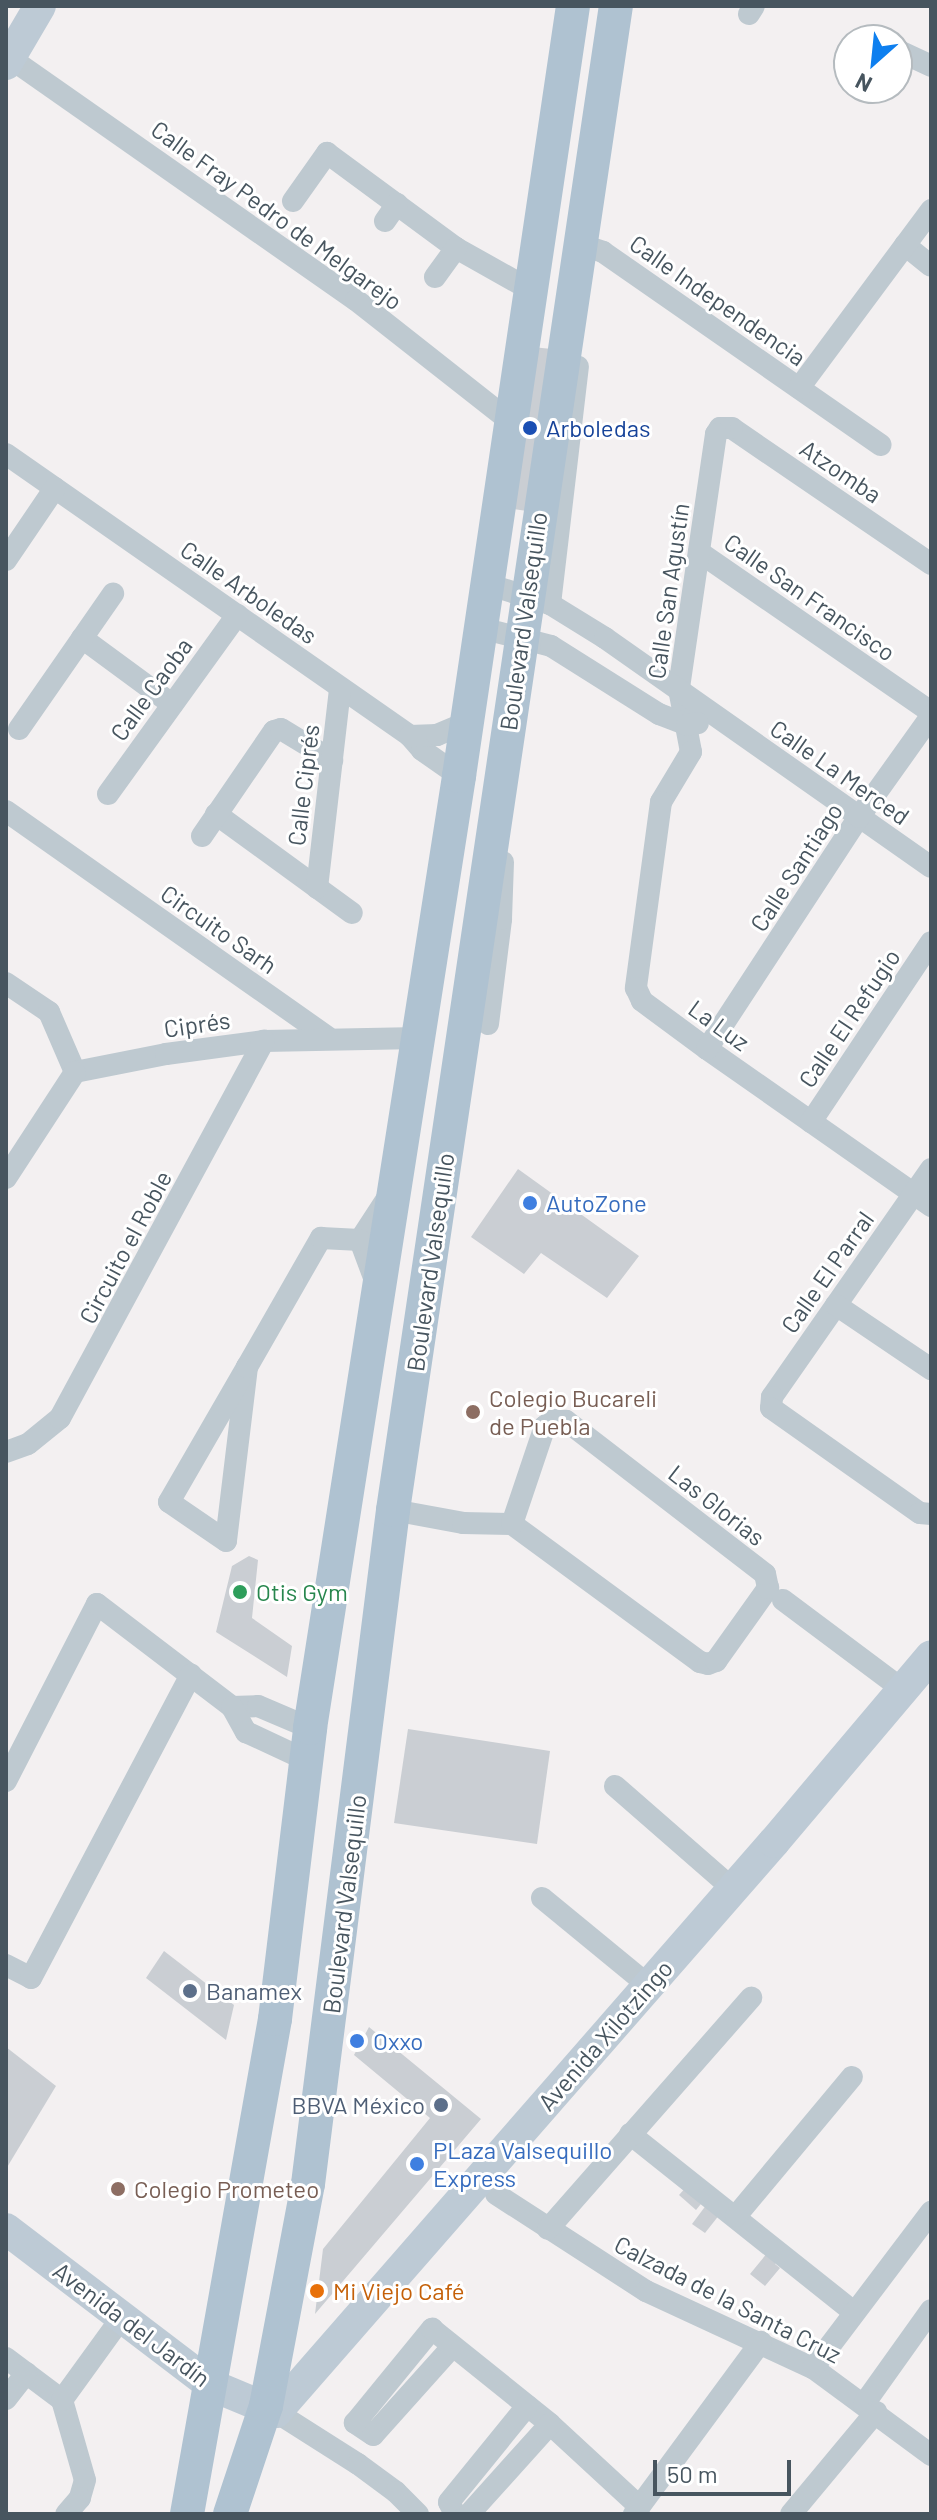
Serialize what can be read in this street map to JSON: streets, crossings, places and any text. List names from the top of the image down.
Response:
{
  "streets": {
    "main road": ["Boulevard Valsequillo"],
    "street": [
      "Calle Fray Pedro de Melgarejo",
      "Calle Independencia",
      "Atzomba",
      "Calle San Agustín",
      "Calle Arboledas",
      "Calle San Francisco",
      "Calle Caoba",
      "Calle La Merced",
      "Calle Ciprés",
      "Calle Santiago",
      "Circuito Sarh",
      "Calle El Refugio",
      "Ciprés",
      "La Luz",
      "Circuito el Roble",
      "Calle El Parral",
      "Las Glorias",
      "Avenida Xilotzingo",
      "Calzada de la Santa Cruz",
      "Avenida del Jardín"
    ]
  },
  "crossings": [
    ["Calle Fray Pedro de Melgarejo", "Boulevard Valsequillo"],
    ["Calle Independencia", "Boulevard Valsequillo"],
    ["Atzomba", "Calle San Agustín"],
    ["Calle San Agustín", "Calle San Francisco"],
    ["Calle San Agustín", "Calle La Merced"],
    ["Calle San Agustín", "La Luz"],
    ["Calle Arboledas", "Boulevard Valsequillo"],
    ["Calle Arboledas", "Calle Caoba"],
    ["Calle Arboledas", "Calle Ciprés"],
    ["Calle San Francisco", "Calle Santiago"],
    ["Boulevard Valsequillo", "Calle La Merced"],
    ["Boulevard Valsequillo", "Avenida Xilotzingo"],
    ["Boulevard Valsequillo", "Avenida del Jardín"],
    ["Calle La Merced", "Calle Santiago"],
    ["Calle Santiago", "La Luz"],
    ["Circuito Sarh", "Ciprés"],
    ["Calle El Refugio", "La Luz"],
    ["Ciprés", "Circuito el Roble"],
    ["La Luz", "Calle El Parral"],
    ["Avenida Xilotzingo", "Avenida del Jardín"]
  ],
  "places": [
    "Arboledas",
    "AutoZone",
    "Colegio Bucareli de Puebla",
    "Otis Gym",
    "Banamex",
    "Oxxo",
    "BBVA México",
    "PLaza Valsequillo Express",
    "Colegio Prometeo",
    "Mi Viejo Café"
  ],
  "scale_bar": "50 m",
  "north": "bottom left"
}
